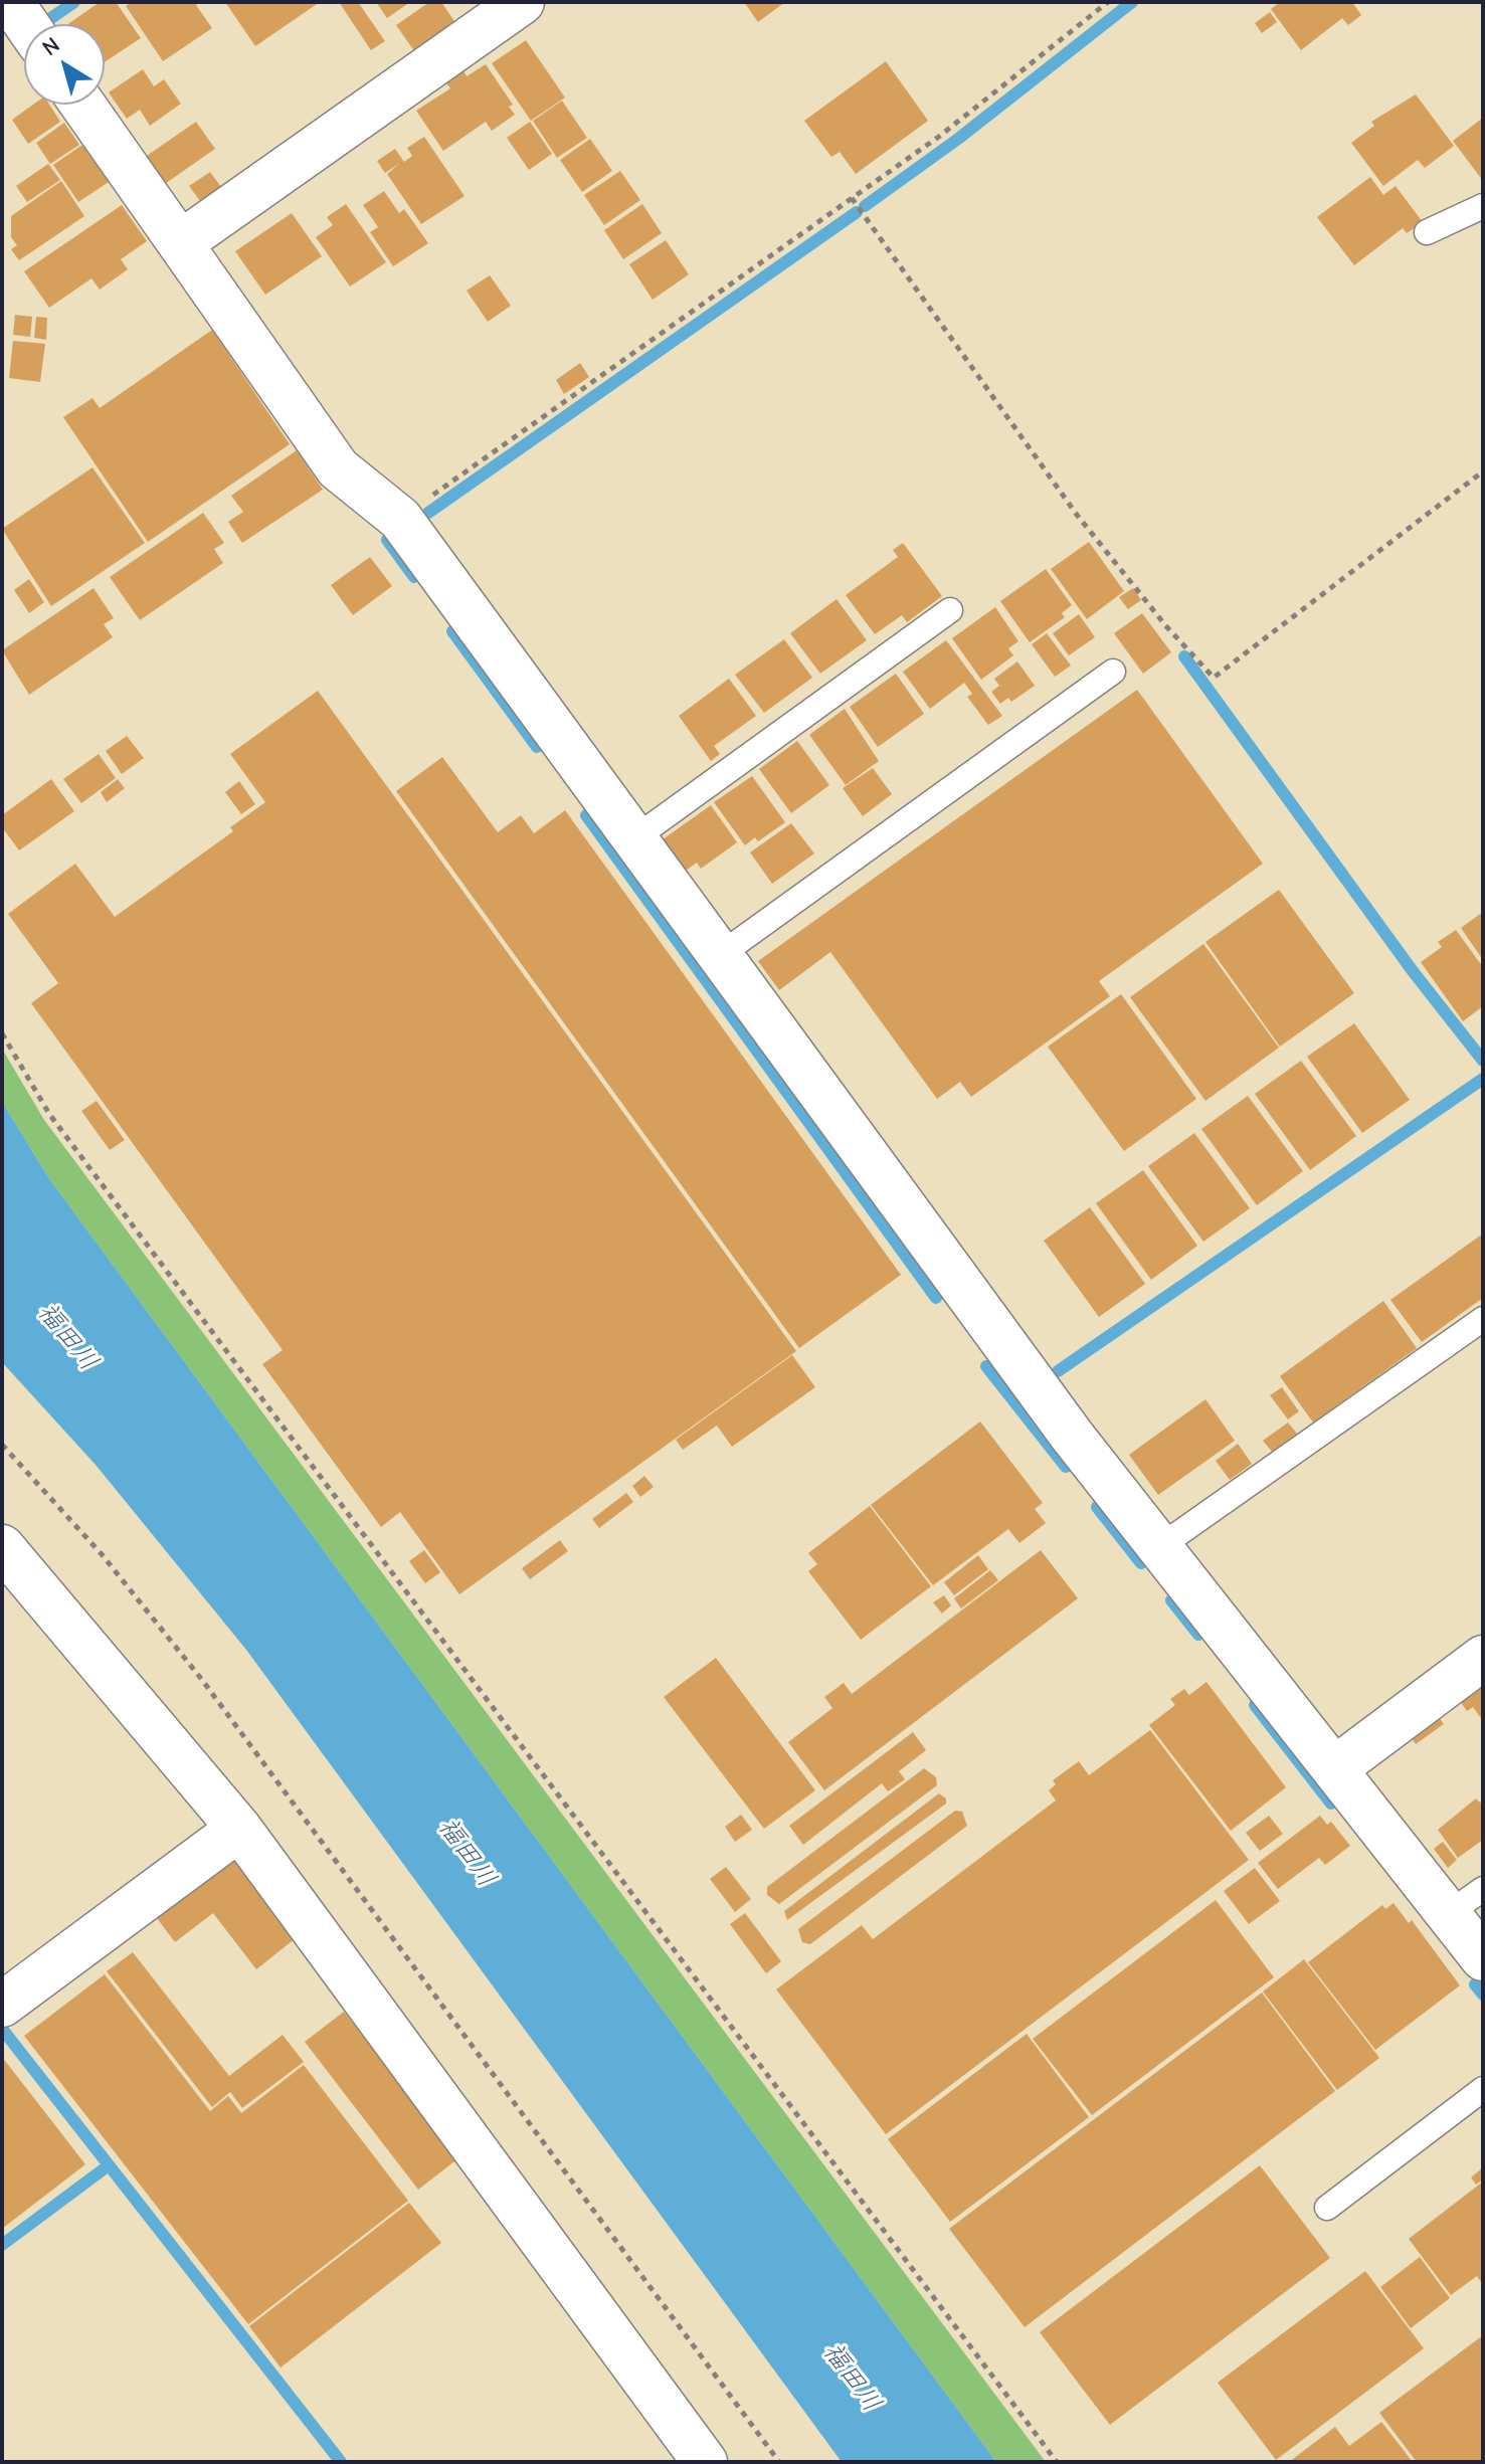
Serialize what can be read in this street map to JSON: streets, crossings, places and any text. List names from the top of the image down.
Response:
{
  "water": ["福田川"],
  "north": "top left"
}
